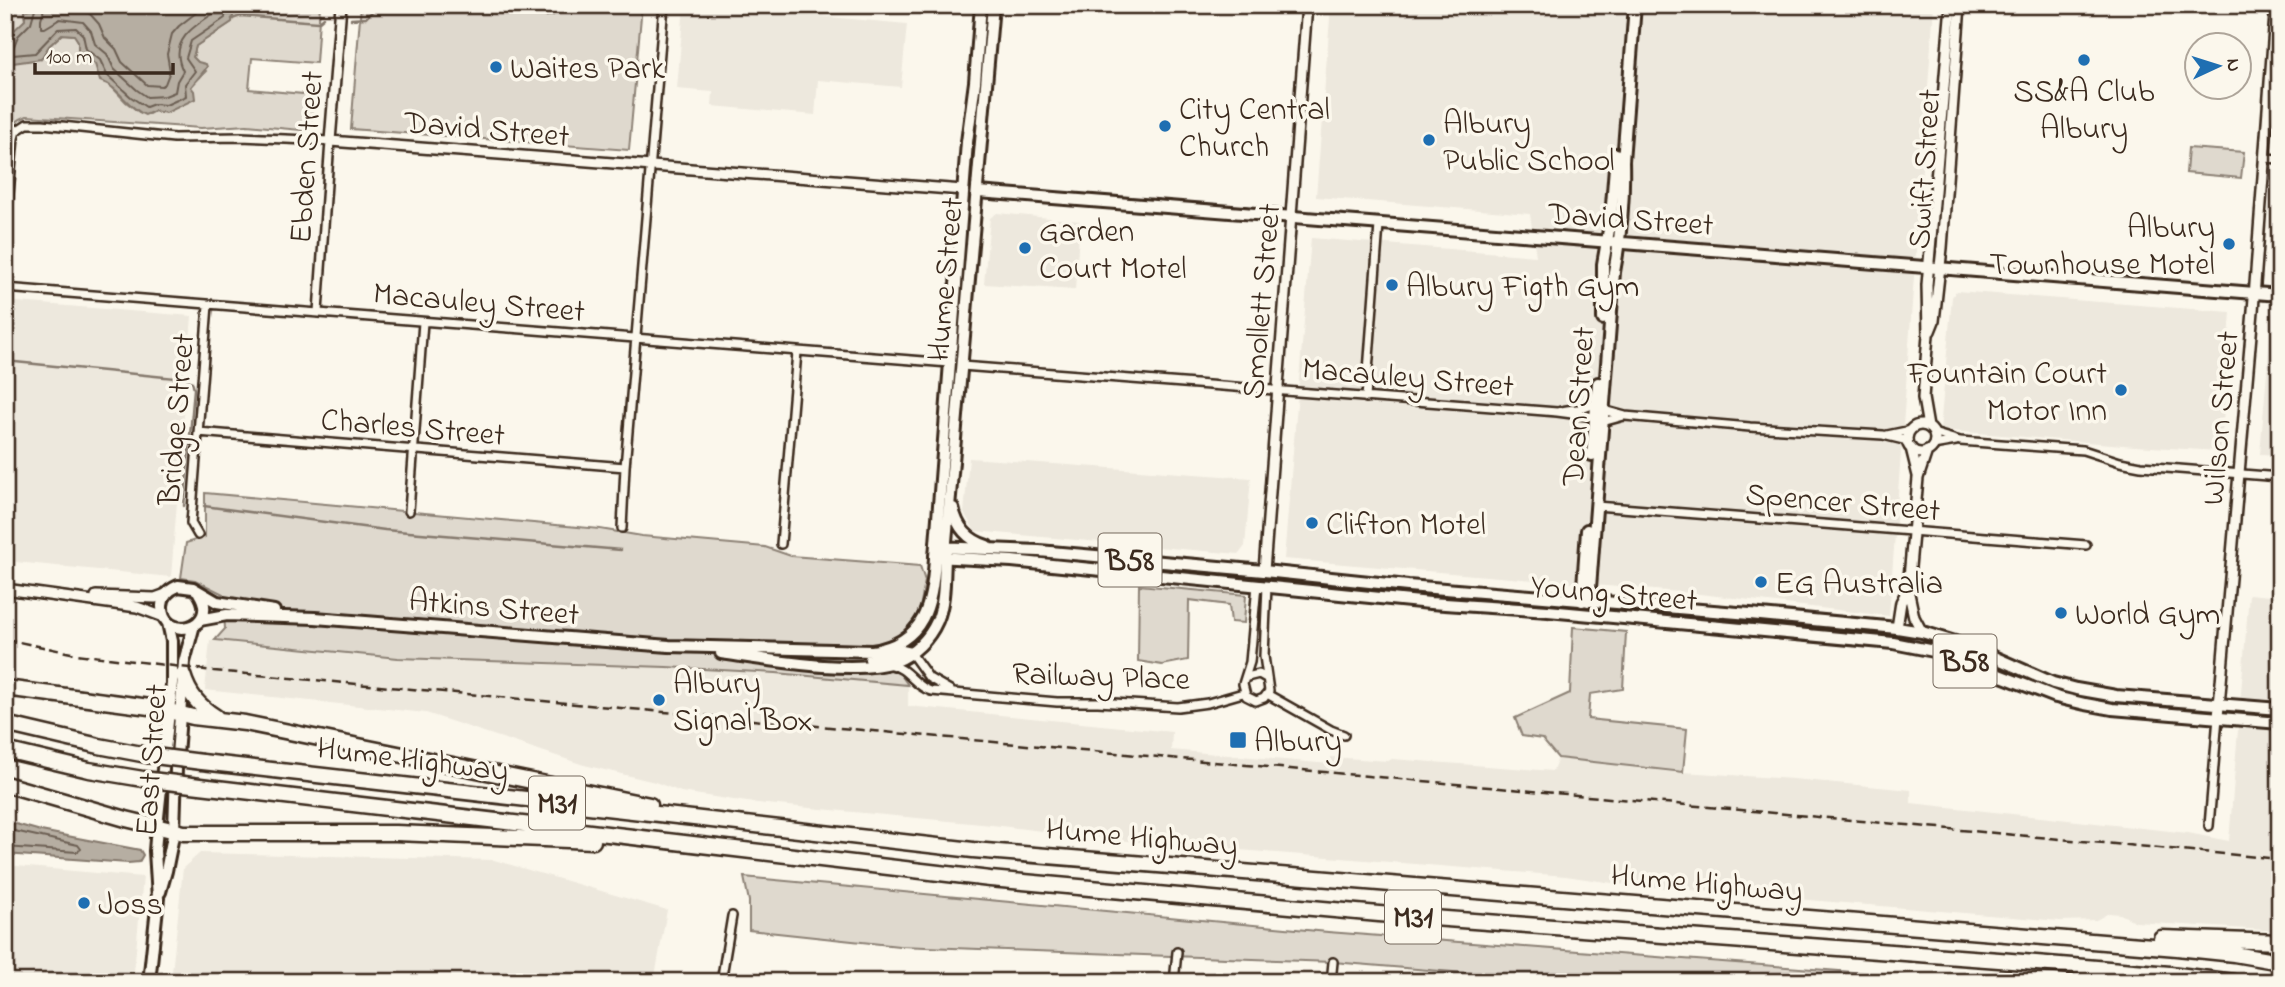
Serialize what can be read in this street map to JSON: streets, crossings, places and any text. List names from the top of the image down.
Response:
{
  "streets": {
    "highway": ["Hume Highway", "M31"],
    "main road": [
      "David Street",
      "Hume Street",
      "Dean Street",
      "B58",
      "Young Street",
      "Atkins Street",
      "East Street"
    ],
    "street": [
      "Ebden Street",
      "Swift Street",
      "Macauley Street",
      "Smollett Street",
      "Wilson Street",
      "Bridge Street",
      "Charles Street",
      "Spencer Street",
      "Railway Place"
    ]
  },
  "crossings": [
    ["David Street", "Ebden Street"],
    ["David Street", "Swift Street"],
    ["David Street", "Hume Street"],
    ["David Street", "Smollett Street"],
    ["David Street", "Dean Street"],
    ["David Street", "Wilson Street"],
    ["Ebden Street", "Macauley Street"],
    ["Swift Street", "Macauley Street"],
    ["Hume Street", "Macauley Street"],
    ["Hume Street", "B58"],
    ["Hume Street", "Young Street"],
    ["Hume Street", "Atkins Street"],
    ["Macauley Street", "Smollett Street"],
    ["Macauley Street", "Dean Street"],
    ["Macauley Street", "Bridge Street"],
    ["Smollett Street", "Young Street"],
    ["Dean Street", "Spencer Street"],
    ["Dean Street", "Young Street"],
    ["Wilson Street", "Young Street"],
    ["Bridge Street", "Charles Street"],
    ["B58", "Young Street"],
    ["Young Street", "Atkins Street"],
    ["Atkins Street", "Railway Place"],
    ["Atkins Street", "East Street"]
  ],
  "places": {
    "other": [
      "SS&A Club Albury",
      "Waites Park",
      "City Central Church",
      "Albury Public School",
      "Albury Townhouse Motel",
      "Garden Court Motel",
      "Albury Figth Gym",
      "Fountain Court Motor Inn",
      "Clifton Motel",
      "EG Australia",
      "World Gym",
      "Albury Signal Box",
      "Joss"
    ],
    "transit": ["Albury"]
  },
  "scale_bar": "100 m",
  "north": "right"
}
